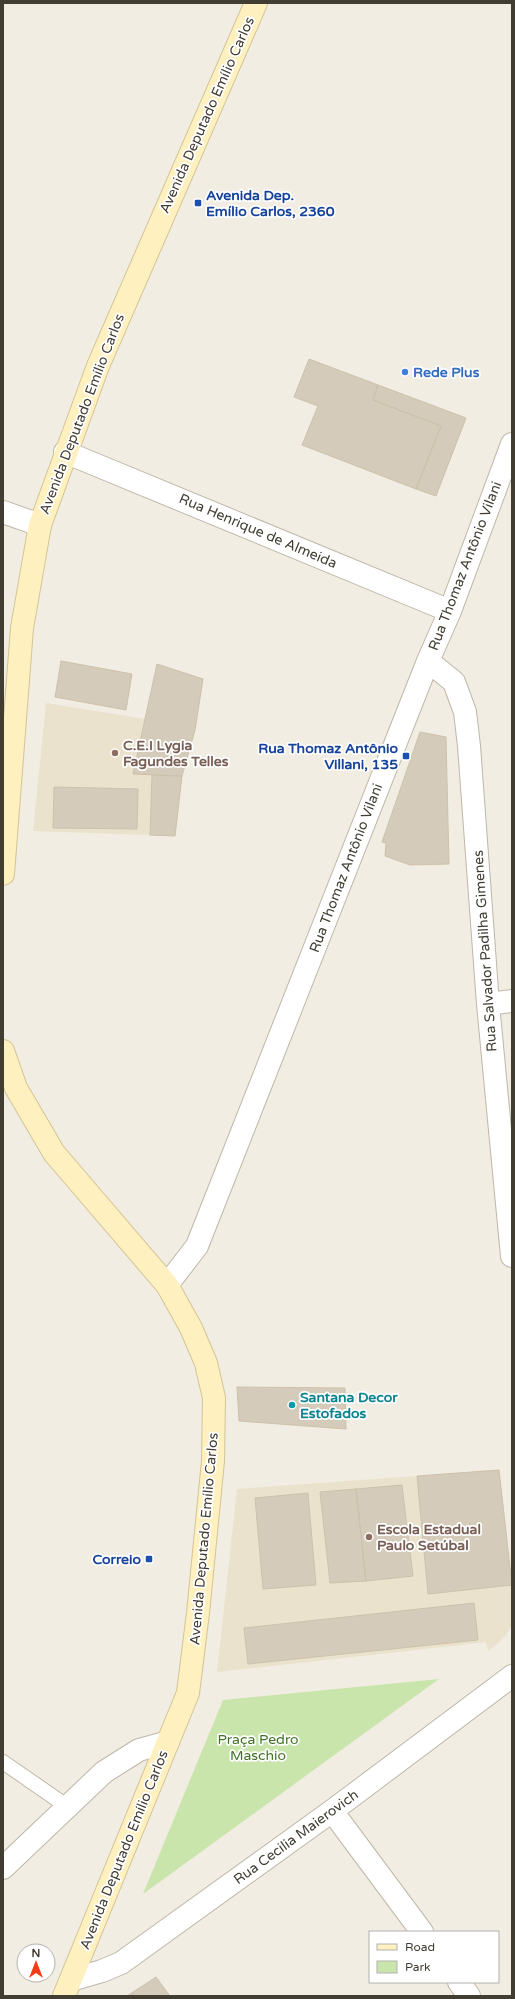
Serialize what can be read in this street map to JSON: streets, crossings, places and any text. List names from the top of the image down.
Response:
{
  "streets": {
    "main road": ["Avenida Deputado Emílio Carlos"],
    "street": [
      "Rua Henrique de Almeida",
      "Rua Thomaz Antônio Vilani",
      "Rua Salvador Padilha Gimenes",
      "Rua Cecilia Maierovich"
    ]
  },
  "crossings": [
    ["Avenida Deputado Emílio Carlos", "Rua Henrique de Almeida"],
    ["Avenida Deputado Emílio Carlos", "Rua Thomaz Antônio Vilani"],
    ["Avenida Deputado Emílio Carlos", "Rua Cecilia Maierovich"],
    ["Rua Henrique de Almeida", "Rua Thomaz Antônio Vilani"],
    ["Rua Thomaz Antônio Vilani", "Rua Salvador Padilha Gimenes"]
  ],
  "parks": ["Praça Pedro Maschio"],
  "places": {
    "transit": ["Avenida Dep. Emílio Carlos, 2360", "Rua Thomaz Antônio Villani, 135", "Correio"],
    "other": [
      "Rede Plus",
      "C.E.I Lygia Fagundes Telles",
      "Santana Decor Estofados",
      "Escola Estadual Paulo Setúbal"
    ]
  },
  "legend": ["Road", "Park"],
  "north": "top"
}
